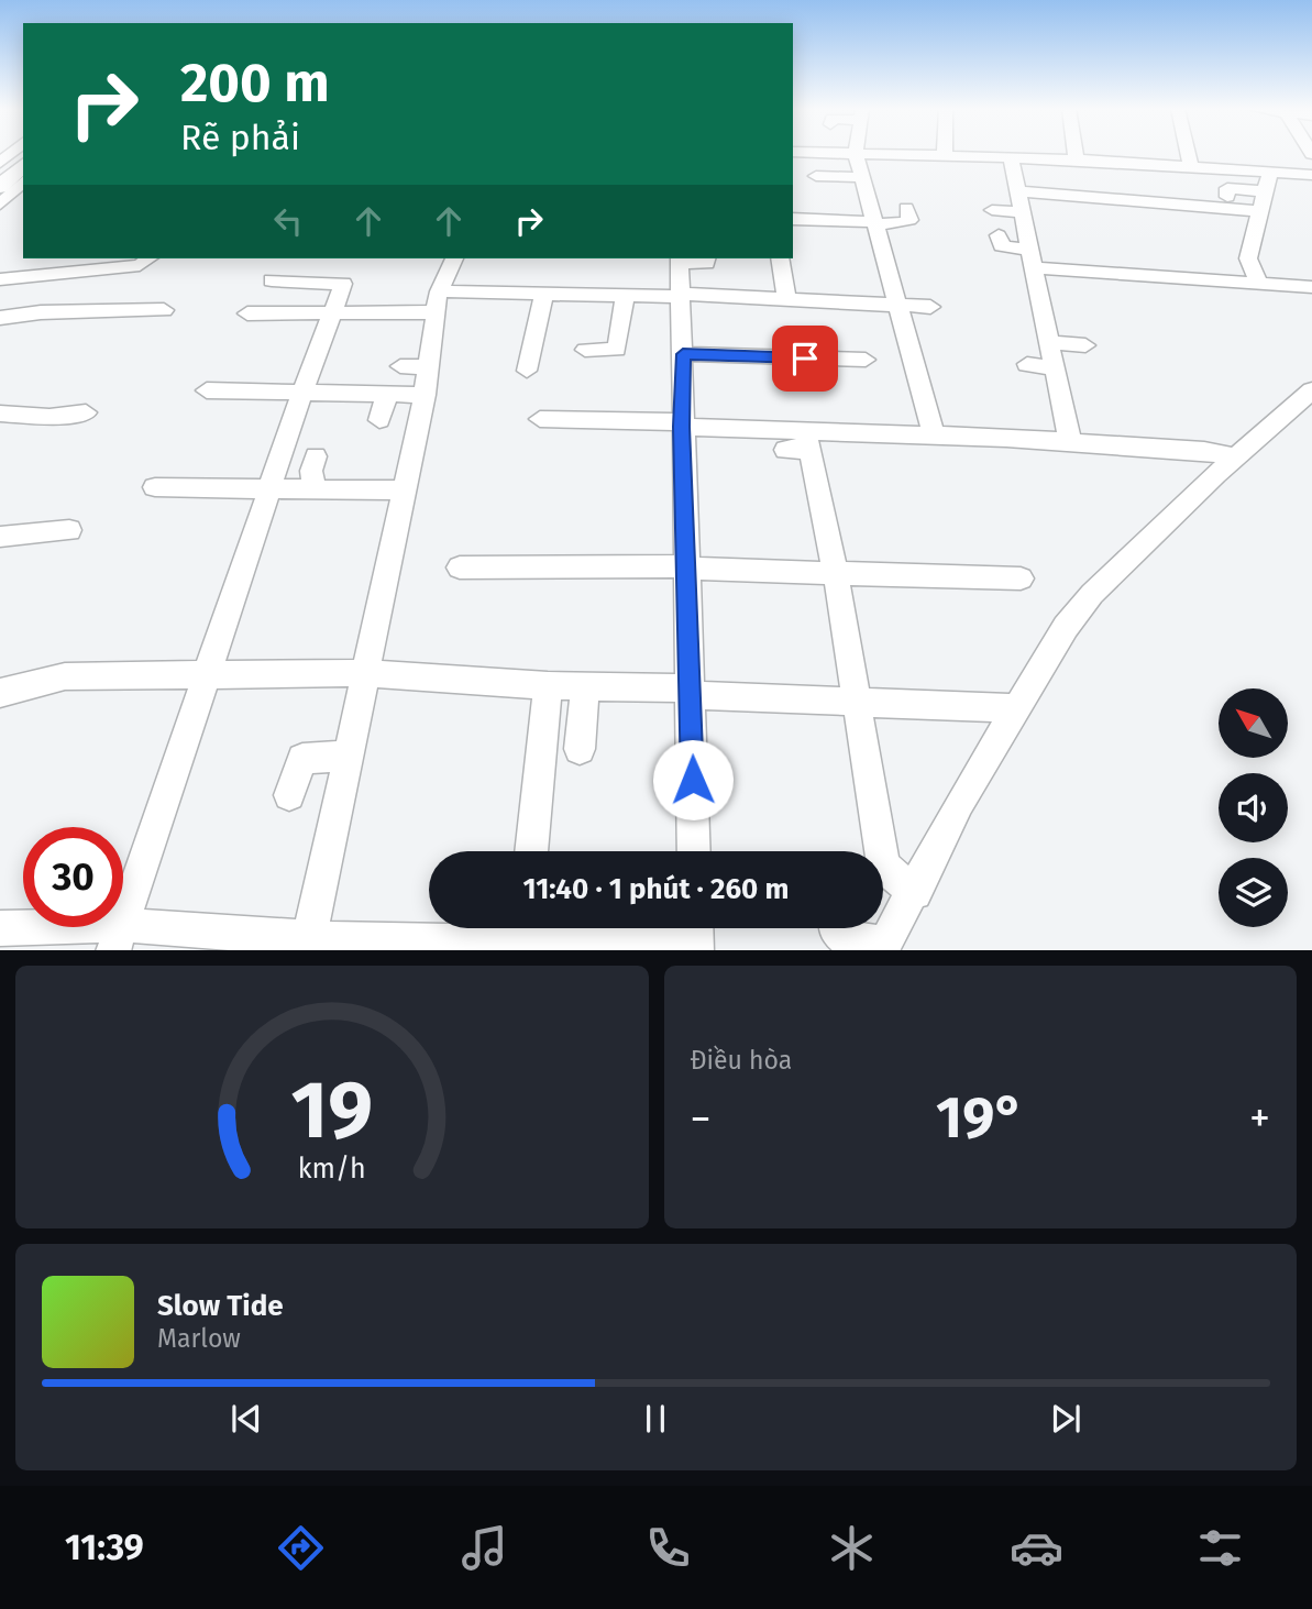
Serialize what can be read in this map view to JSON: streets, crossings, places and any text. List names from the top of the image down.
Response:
{
  "north": "top left",
  "page": {
    "turn": ["200 m", "Rẽ phải"],
    "limit": "30",
    "trip": "11:40 · 1 phút · 260 m",
    "tile": "Điều hòa",
    "heat": ["−", "19°", "+"],
    "song": ["Slow Tide", "Marlow"],
    "tabs": "11:39",
    "gauge": ["19", "km/h"]
  }
}
